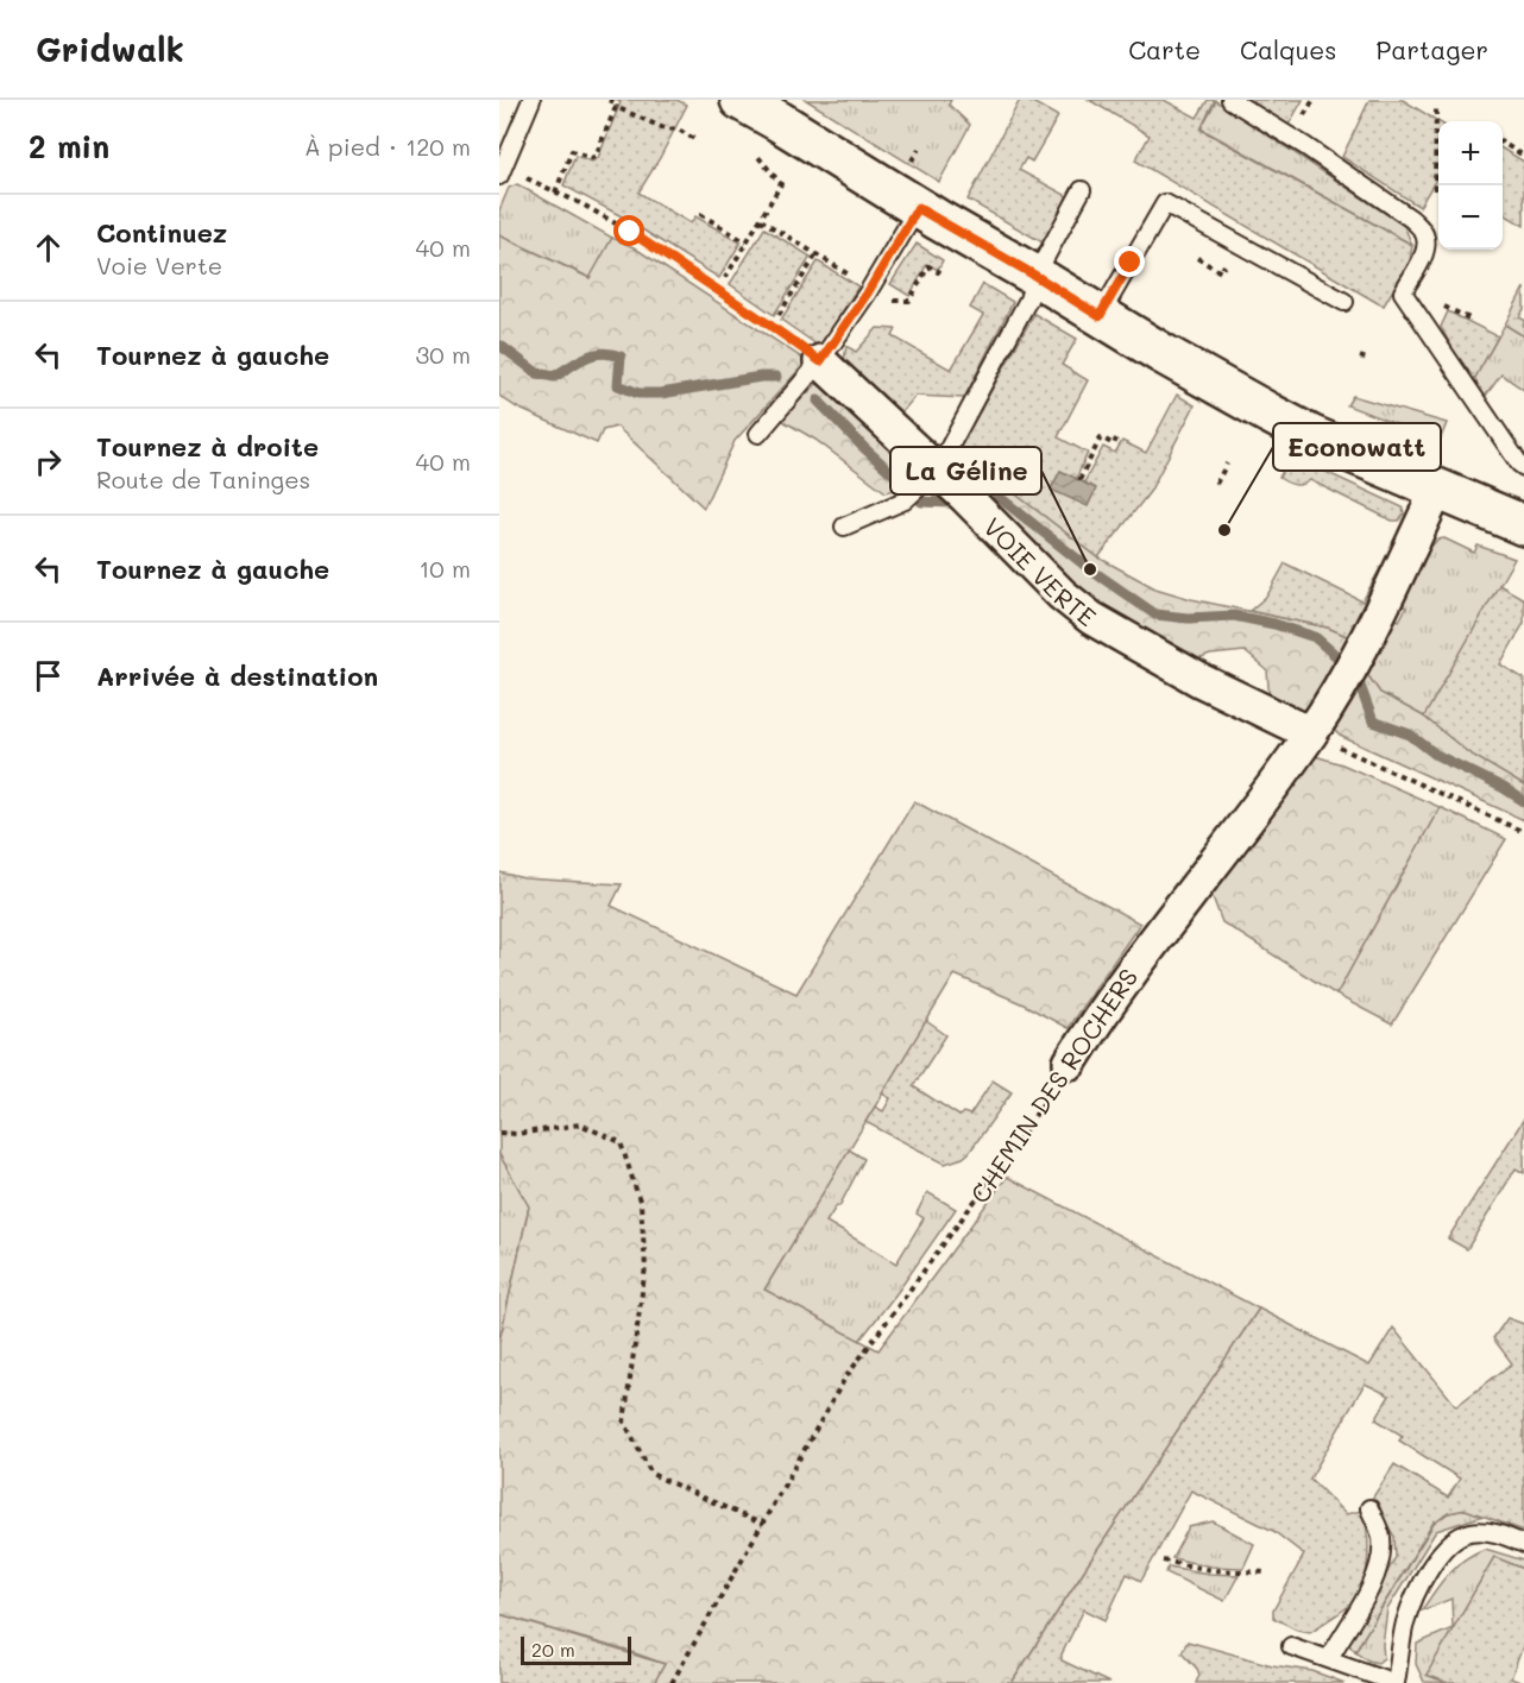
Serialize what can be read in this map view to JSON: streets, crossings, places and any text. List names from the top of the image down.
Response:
{
  "streets": {
    "street": ["VOIE VERTE", "CHEMIN DES ROCHERS"]
  },
  "crossings": [
    ["VOIE VERTE", "CHEMIN DES ROCHERS"]
  ],
  "places": ["Econowatt", "La Géline"],
  "scale_bar": "20 m",
  "page": {
    "header": "Gridwalk",
    "nav": ["Carte", "Calques", "Partager"],
    "heading": ["2 min", "À pied · 120 m"],
    "map_buttons": ["+", "−"],
    "list": [
      ["Continuez", "Voie Verte", "40 m"],
      ["Tournez à gauche", "30 m"],
      ["Tournez à droite", "Route de Taninges", "40 m"],
      ["Tournez à gauche", "10 m"],
      "Arrivée à destination"
    ],
    "scale": "20 m"
  }
}
